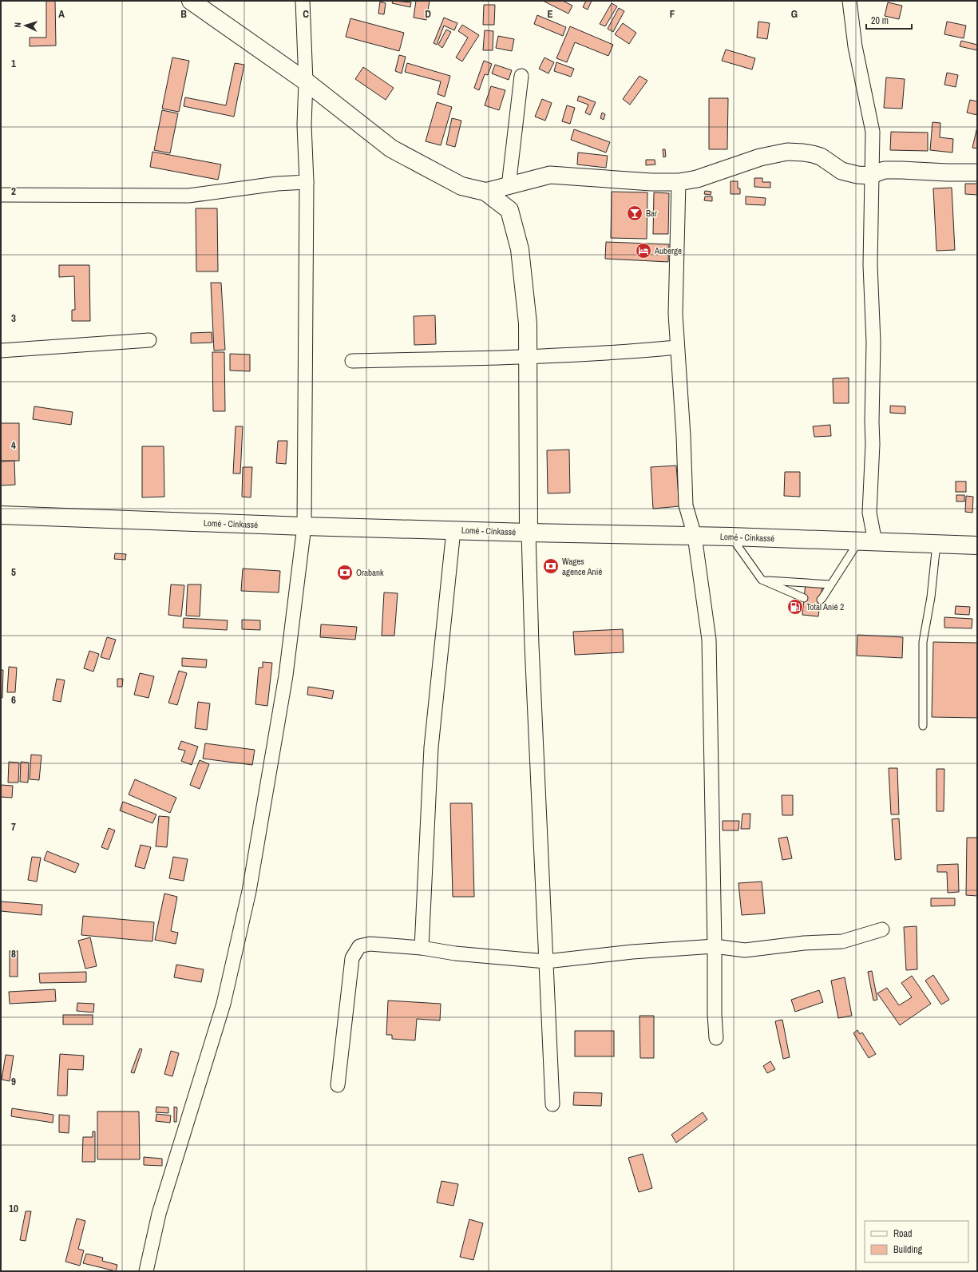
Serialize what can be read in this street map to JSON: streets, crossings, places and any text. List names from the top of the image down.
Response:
{
  "streets": {
    "main road": ["Lomé - Cinkassé"]
  },
  "places": {
    "bar": ["Bar"],
    "hotel": ["Auberge"],
    "bank": ["Wages agence Anié", "Orabank"],
    "fuel station": ["Total Anié 2"]
  },
  "legend": ["Road", "Building"],
  "scale_bar": "20 m",
  "north": "left",
  "grid": {
    "columns": [
      "A",
      "B",
      "C",
      "D",
      "E",
      "F",
      "G"
    ],
    "rows": [
      "1",
      "2",
      "3",
      "4",
      "5",
      "6",
      "7",
      "8",
      "9",
      "10"
    ]
  }
}
